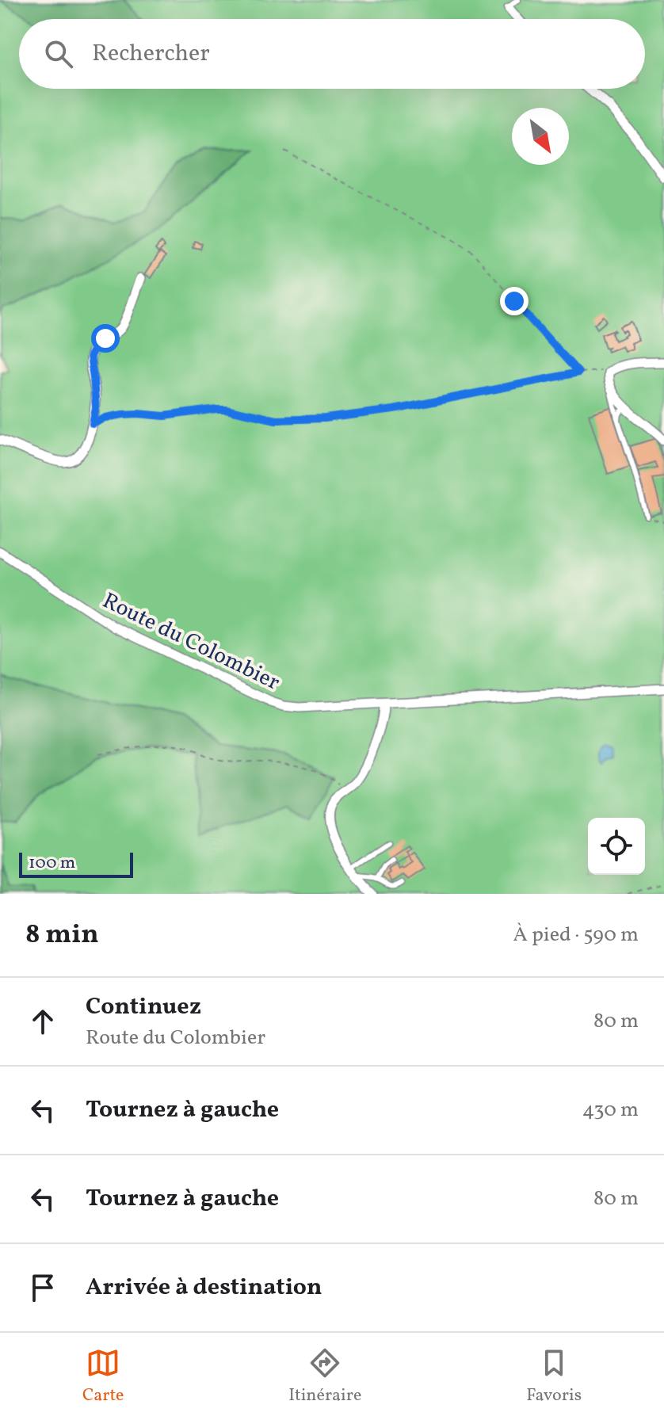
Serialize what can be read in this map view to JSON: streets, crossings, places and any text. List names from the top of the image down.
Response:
{
  "streets": {
    "street": ["Route du Colombier"]
  },
  "scale_bar": "100 m",
  "north": "bottom right",
  "page": {
    "search": "Rechercher",
    "scale": "100 m",
    "heading": ["8 min", "À pied · 590 m"],
    "list": [
      ["Continuez", "Route du Colombier", "80 m"],
      ["Tournez à gauche", "430 m"],
      ["Tournez à gauche", "80 m"],
      "Arrivée à destination"
    ],
    "nav": ["Carte", "Itinéraire", "Favoris"]
  }
}
